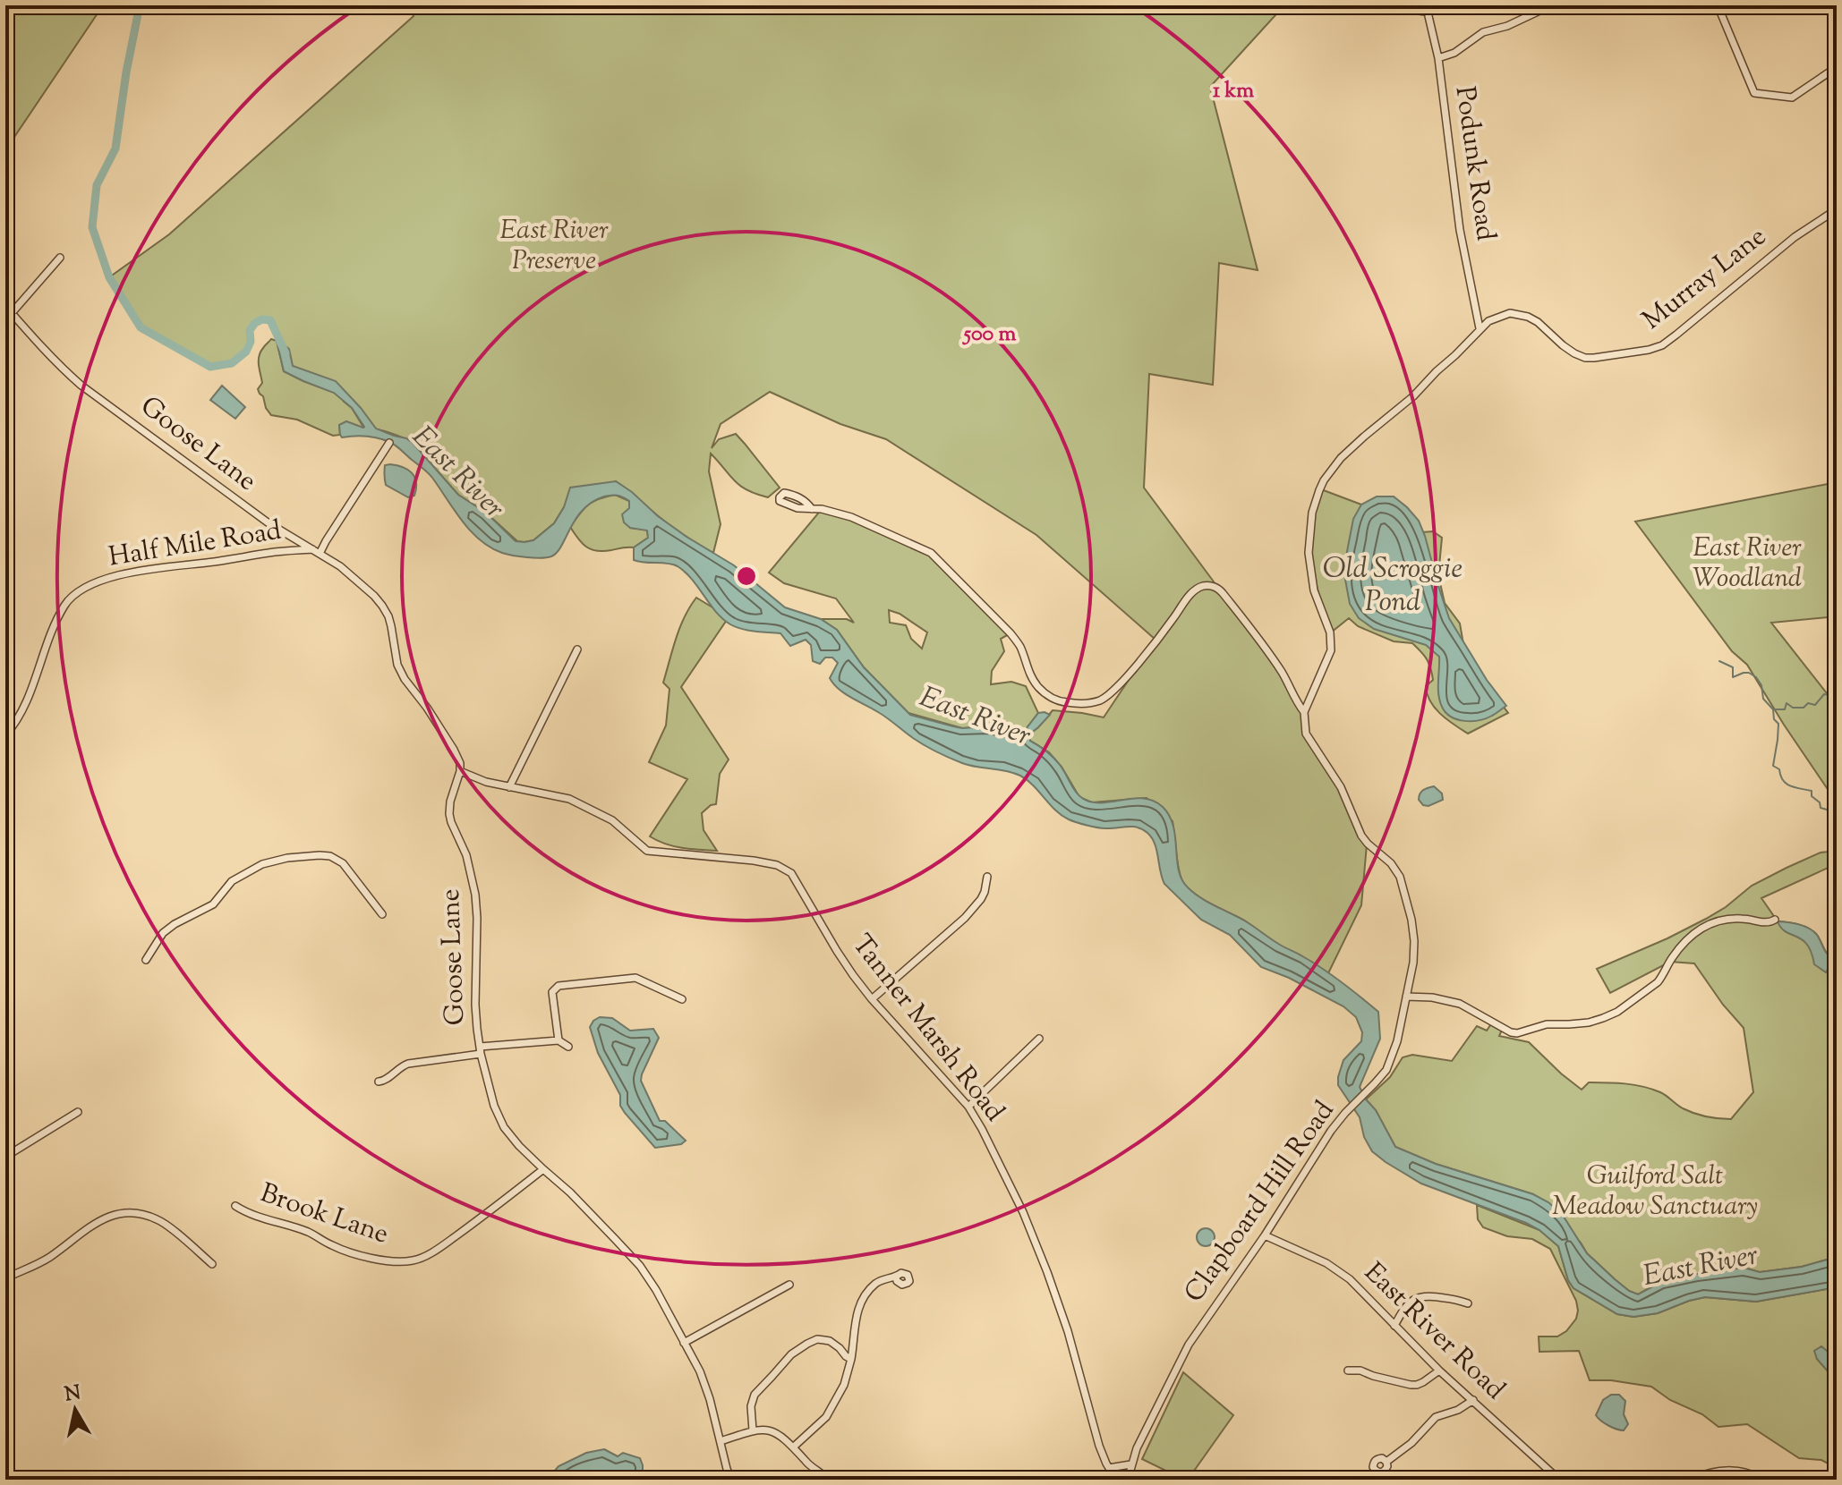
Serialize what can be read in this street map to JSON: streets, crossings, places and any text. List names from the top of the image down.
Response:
{
  "streets": {
    "street": [
      "Podunk Road",
      "Murray Lane",
      "Goose Lane",
      "Half Mile Road",
      "Tanner Marsh Road",
      "Clapboard Hill Road",
      "Brook Lane",
      "East River Road"
    ]
  },
  "crossings": [
    ["Podunk Road", "Murray Lane"],
    ["Goose Lane", "Half Mile Road"],
    ["Goose Lane", "Tanner Marsh Road"],
    ["Goose Lane", "Brook Lane"],
    ["Clapboard Hill Road", "East River Road"]
  ],
  "water": ["East River", "Old Scroggie Pond"],
  "parks": ["East River Preserve", "East River Woodland", "Guilford Salt Meadow Sanctuary"],
  "north": "top",
  "rings": ["1 km", "500 m"]
}
